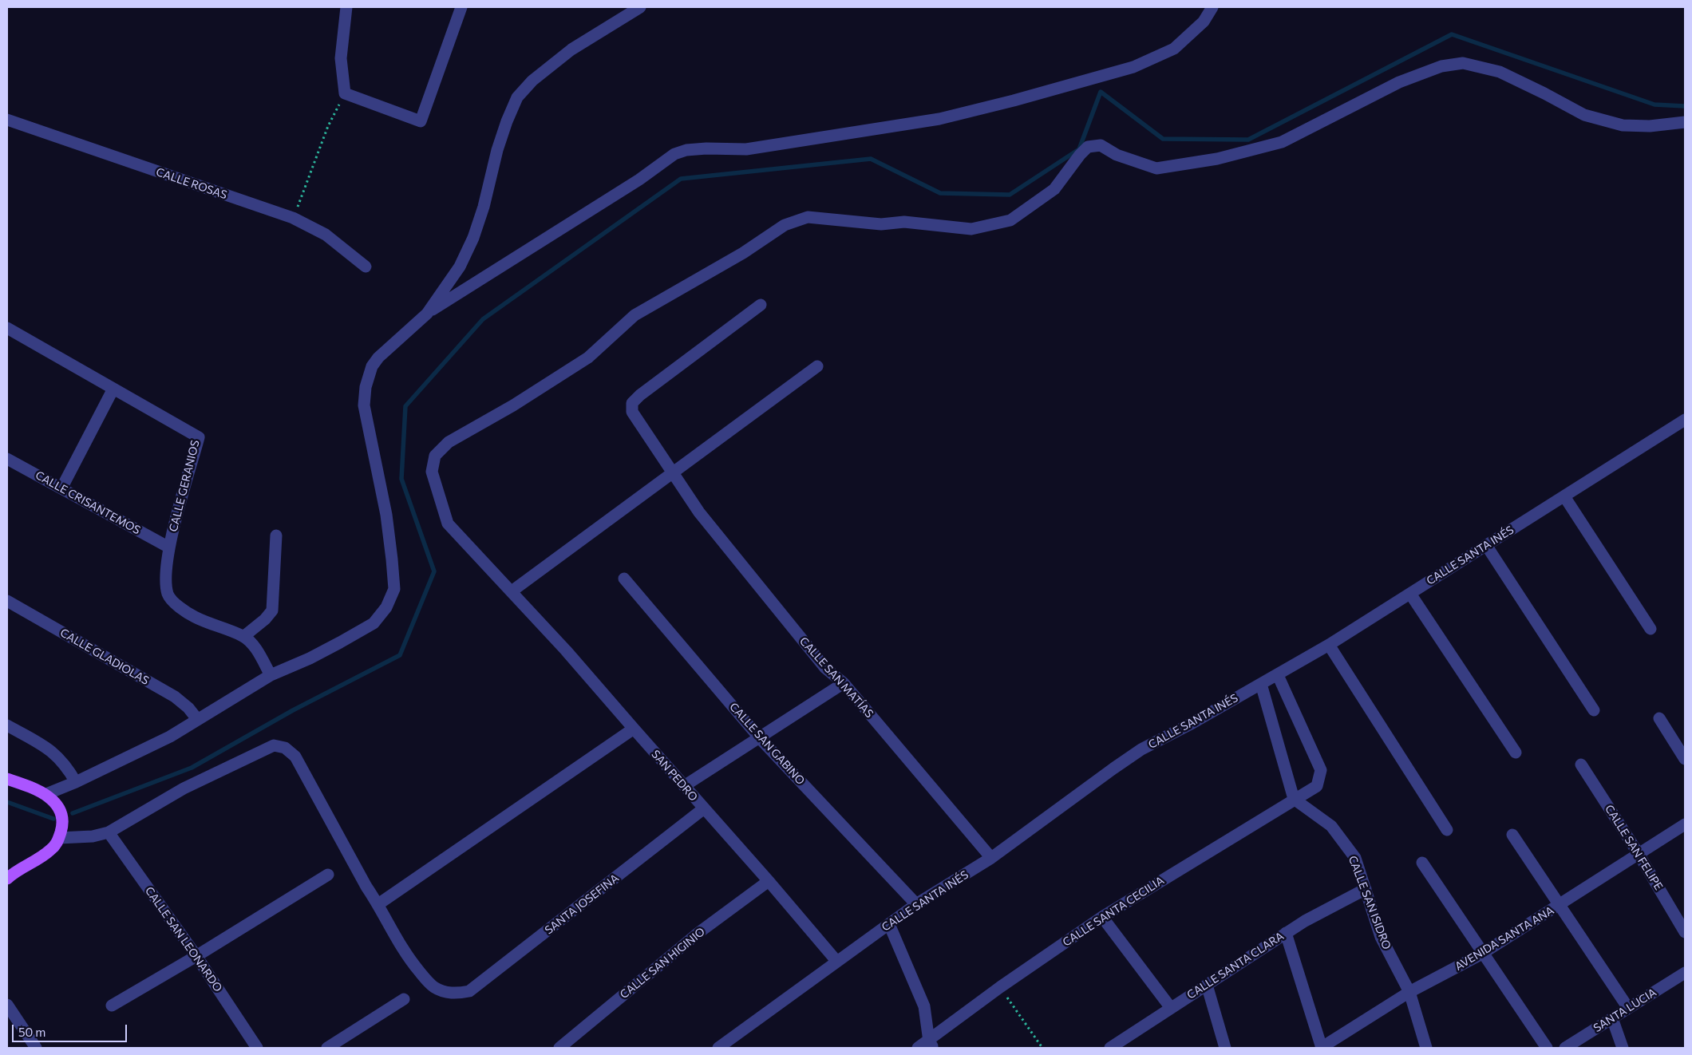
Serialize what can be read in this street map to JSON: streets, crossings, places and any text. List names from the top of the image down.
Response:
{
  "streets": {
    "street": [
      "CALLE ROSAS",
      "CALLE GERANIOS",
      "CALLE CRISANTEMOS",
      "CALLE SANTA INÉS",
      "CALLE GLADIOLAS",
      "CALLE SAN MATÍAS",
      "CALLE SAN GABINO",
      "SAN PEDRO",
      "CALLE SAN FELIPE",
      "CALLE SAN ISIDRO",
      "SANTA JOSEFINA",
      "CALLE SANTA CECILIA",
      "AVENIDA SANTA ANA",
      "CALLE SAN LEONARDO",
      "CALLE SAN HIGINIO",
      "CALLE SANTA CLARA",
      "SANTA LUCIA"
    ]
  },
  "crossings": [
    ["CALLE GERANIOS", "CALLE CRISANTEMOS"],
    ["CALLE SANTA INÉS", "CALLE SAN MATÍAS"],
    ["CALLE SANTA INÉS", "CALLE SAN GABINO"],
    ["CALLE SANTA INÉS", "SAN PEDRO"],
    ["CALLE SANTA INÉS", "CALLE SANTA CECILIA"],
    ["SAN PEDRO", "SANTA JOSEFINA"],
    ["SAN PEDRO", "CALLE SAN HIGINIO"],
    ["CALLE SAN FELIPE", "AVENIDA SANTA ANA"],
    ["CALLE SAN ISIDRO", "CALLE SANTA CECILIA"],
    ["CALLE SAN ISIDRO", "AVENIDA SANTA ANA"],
    ["CALLE SAN ISIDRO", "CALLE SANTA CLARA"]
  ],
  "scale_bar": "50 m"
}
